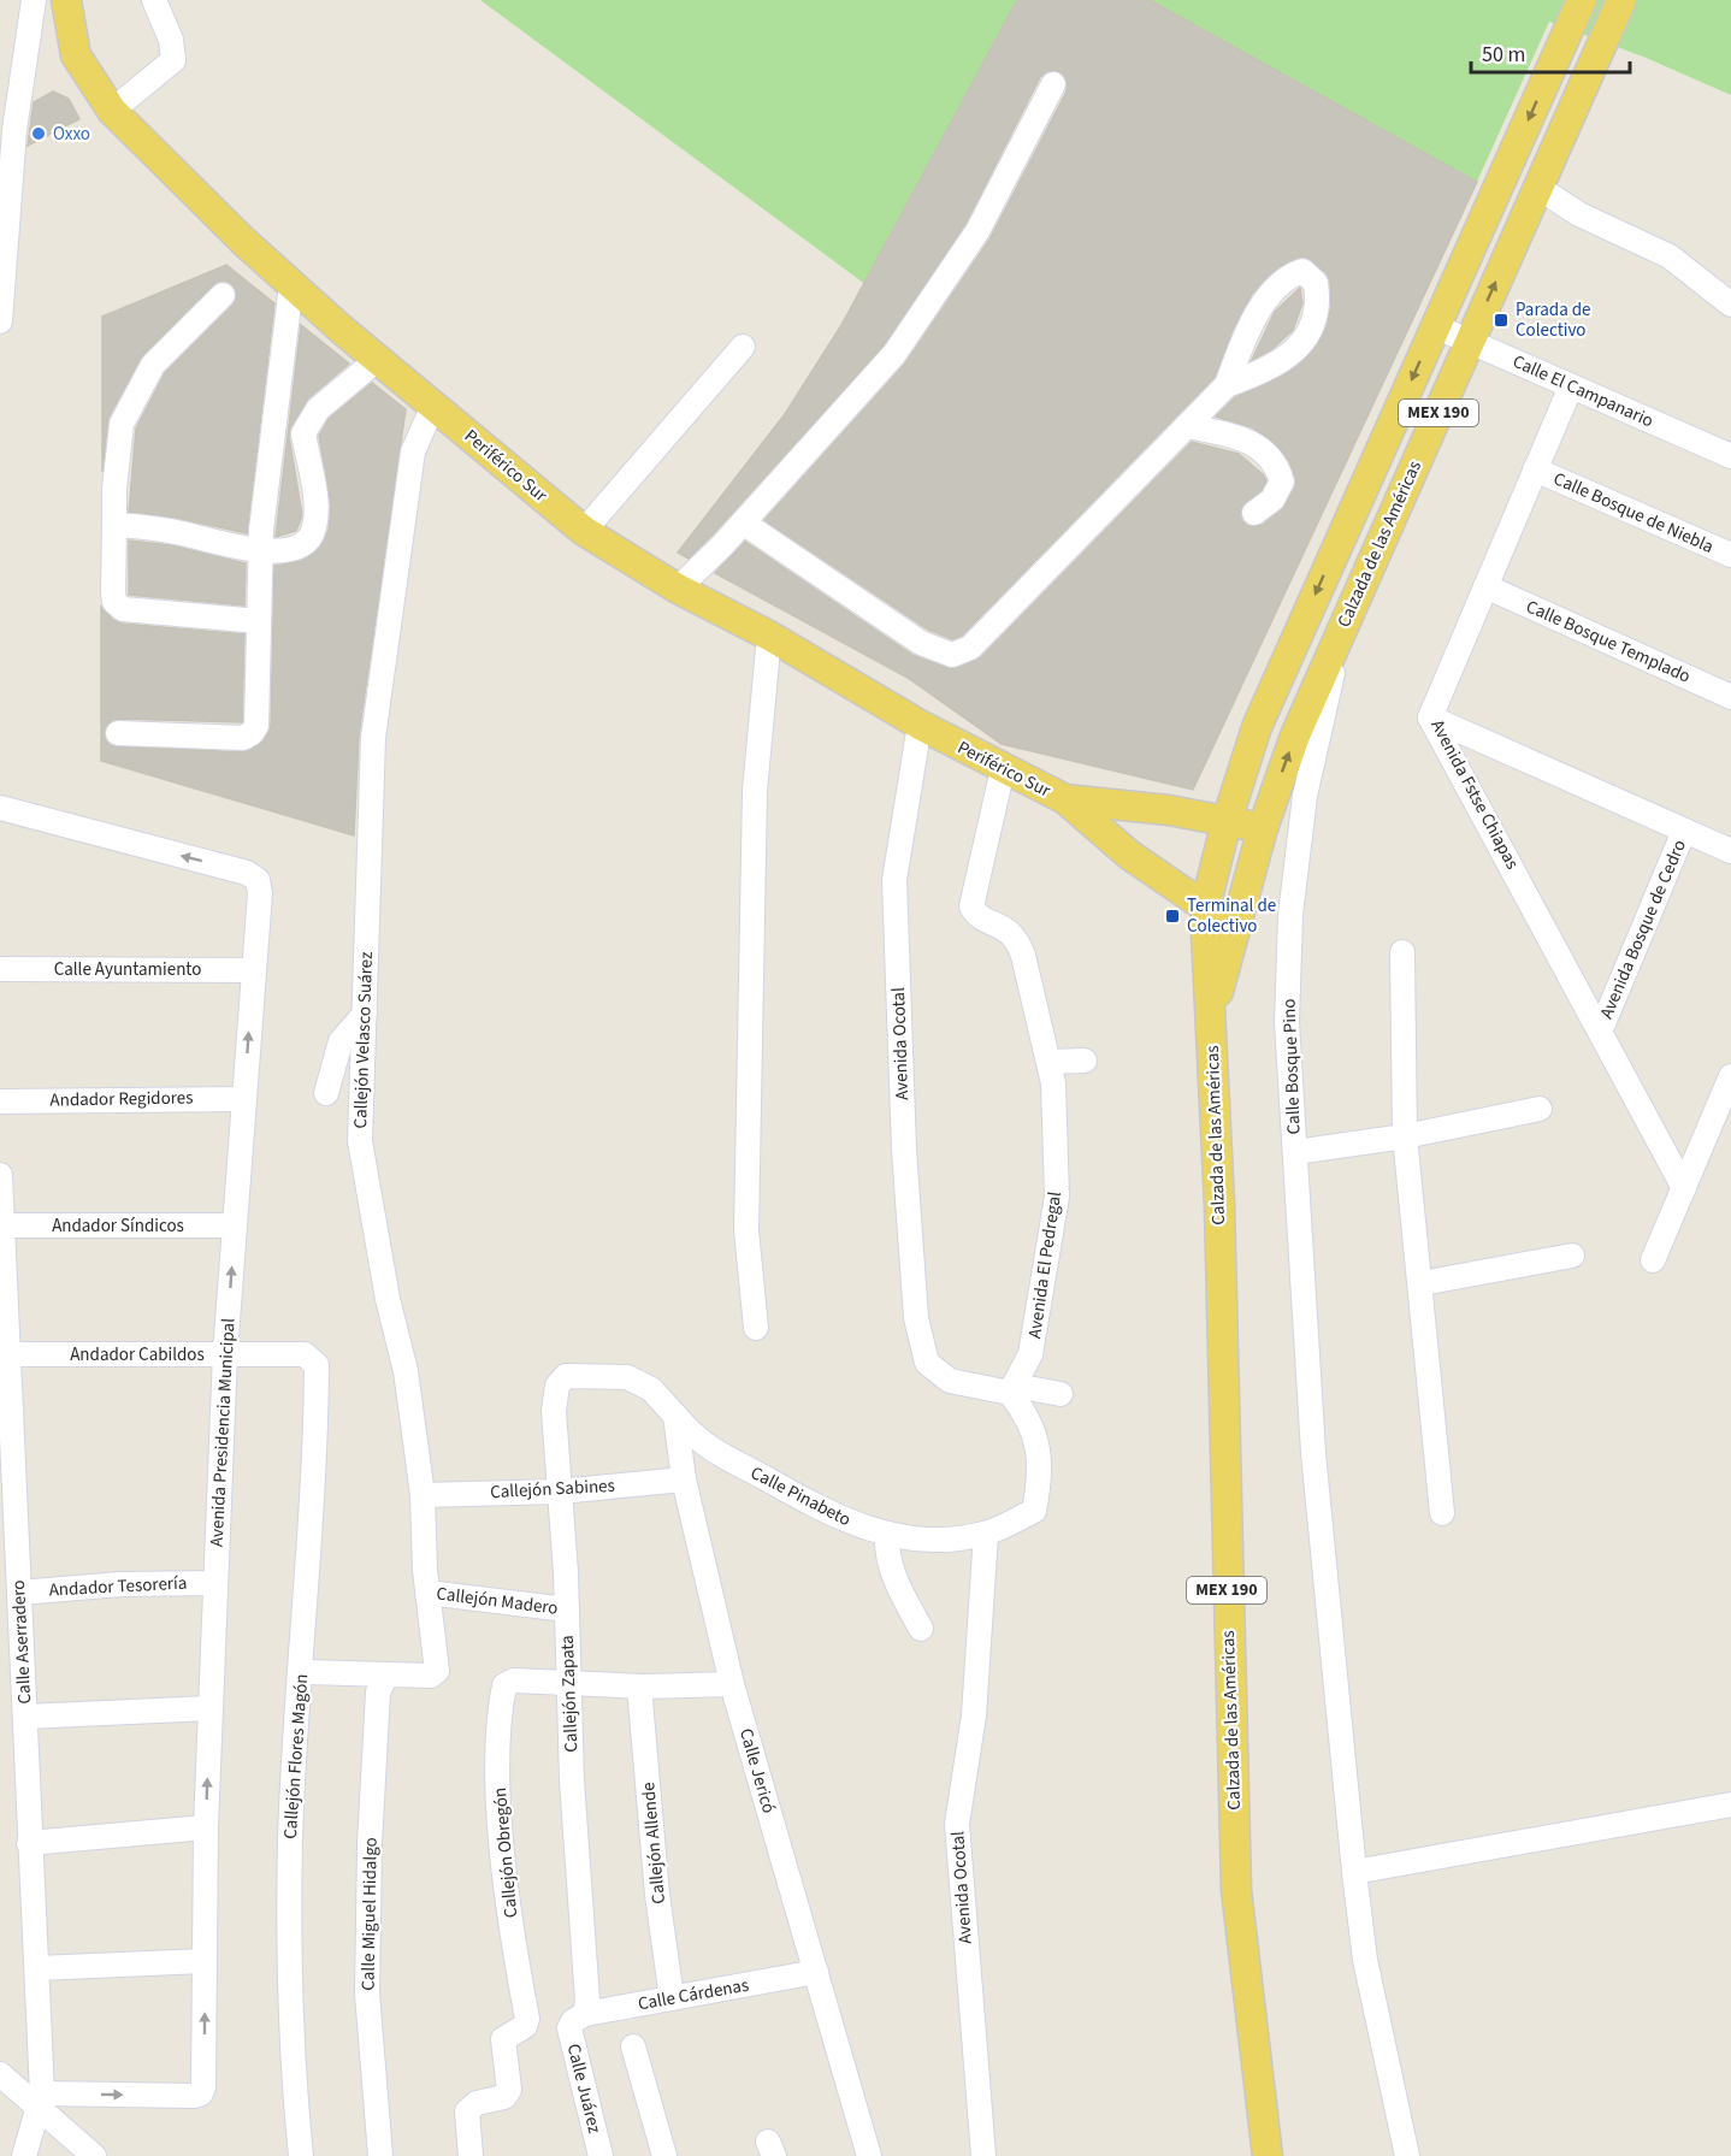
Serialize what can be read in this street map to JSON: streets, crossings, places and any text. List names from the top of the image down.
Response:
{
  "streets": {
    "main road": ["MEX 190", "Periférico Sur", "Calzada de las Américas"],
    "street": [
      "Calle El Campanario",
      "Calle Bosque de Niebla",
      "Calle Bosque Templado",
      "Avenida Fstse Chiapas",
      "Avenida Bosque de Cedro",
      "Calle Ayuntamiento",
      "Callejón Velasco Suárez",
      "Avenida Ocotal",
      "Calle Bosque Pino",
      "Andador Regidores",
      "Andador Síndicos",
      "Avenida El Pedregal",
      "Andador Cabildos",
      "Avenida Presidencia Municipal",
      "Callejón Sabines",
      "Calle Pinabeto",
      "Andador Tesorería",
      "Callejón Madero",
      "Calle Aserradero",
      "Callejón Zapata",
      "Callejón Flores Magón",
      "Calle Jericó",
      "Callejón Allende",
      "Callejón Obregón",
      "Calle Miguel Hidalgo",
      "Calle Cárdenas",
      "Calle Juárez"
    ]
  },
  "crossings": [
    ["Calle El Campanario", "Calzada de las Américas"],
    ["Calle El Campanario", "Avenida Fstse Chiapas"],
    ["Periférico Sur", "Calzada de las Américas"],
    ["Periférico Sur", "Callejón Velasco Suárez"],
    ["Periférico Sur", "Avenida Ocotal"],
    ["Periférico Sur", "Avenida El Pedregal"],
    ["Calle Bosque de Niebla", "Avenida Fstse Chiapas"],
    ["Calzada de las Américas", "Calle Bosque Pino"],
    ["Calle Bosque Templado", "Avenida Fstse Chiapas"],
    ["Avenida Fstse Chiapas", "Avenida Bosque de Cedro"],
    ["Calle Ayuntamiento", "Avenida Presidencia Municipal"],
    ["Callejón Velasco Suárez", "Callejón Sabines"],
    ["Callejón Velasco Suárez", "Callejón Madero"],
    ["Callejón Velasco Suárez", "Calle Miguel Hidalgo"],
    ["Avenida Ocotal", "Avenida El Pedregal"],
    ["Avenida Ocotal", "Calle Pinabeto"],
    ["Andador Regidores", "Avenida Presidencia Municipal"],
    ["Andador Síndicos", "Avenida Presidencia Municipal"],
    ["Andador Síndicos", "Calle Aserradero"],
    ["Andador Cabildos", "Avenida Presidencia Municipal"],
    ["Andador Cabildos", "Calle Aserradero"],
    ["Andador Cabildos", "Callejón Flores Magón"],
    ["Avenida Presidencia Municipal", "Andador Tesorería"],
    ["Avenida Presidencia Municipal", "Calle Aserradero"],
    ["Callejón Sabines", "Callejón Zapata"],
    ["Callejón Sabines", "Calle Jericó"],
    ["Calle Pinabeto", "Callejón Zapata"],
    ["Calle Pinabeto", "Calle Jericó"],
    ["Andador Tesorería", "Calle Aserradero"],
    ["Callejón Madero", "Callejón Zapata"],
    ["Callejón Zapata", "Calle Jericó"],
    ["Callejón Zapata", "Callejón Obregón"],
    ["Callejón Zapata", "Calle Cárdenas"],
    ["Callejón Zapata", "Calle Juárez"],
    ["Calle Jericó", "Calle Cárdenas"],
    ["Callejón Allende", "Calle Cárdenas"],
    ["Calle Cárdenas", "Calle Juárez"]
  ],
  "places": {
    "other": ["Oxxo"],
    "transit": ["Parada de Colectivo", "Terminal de Colectivo"]
  },
  "scale_bar": "50 m"
}
